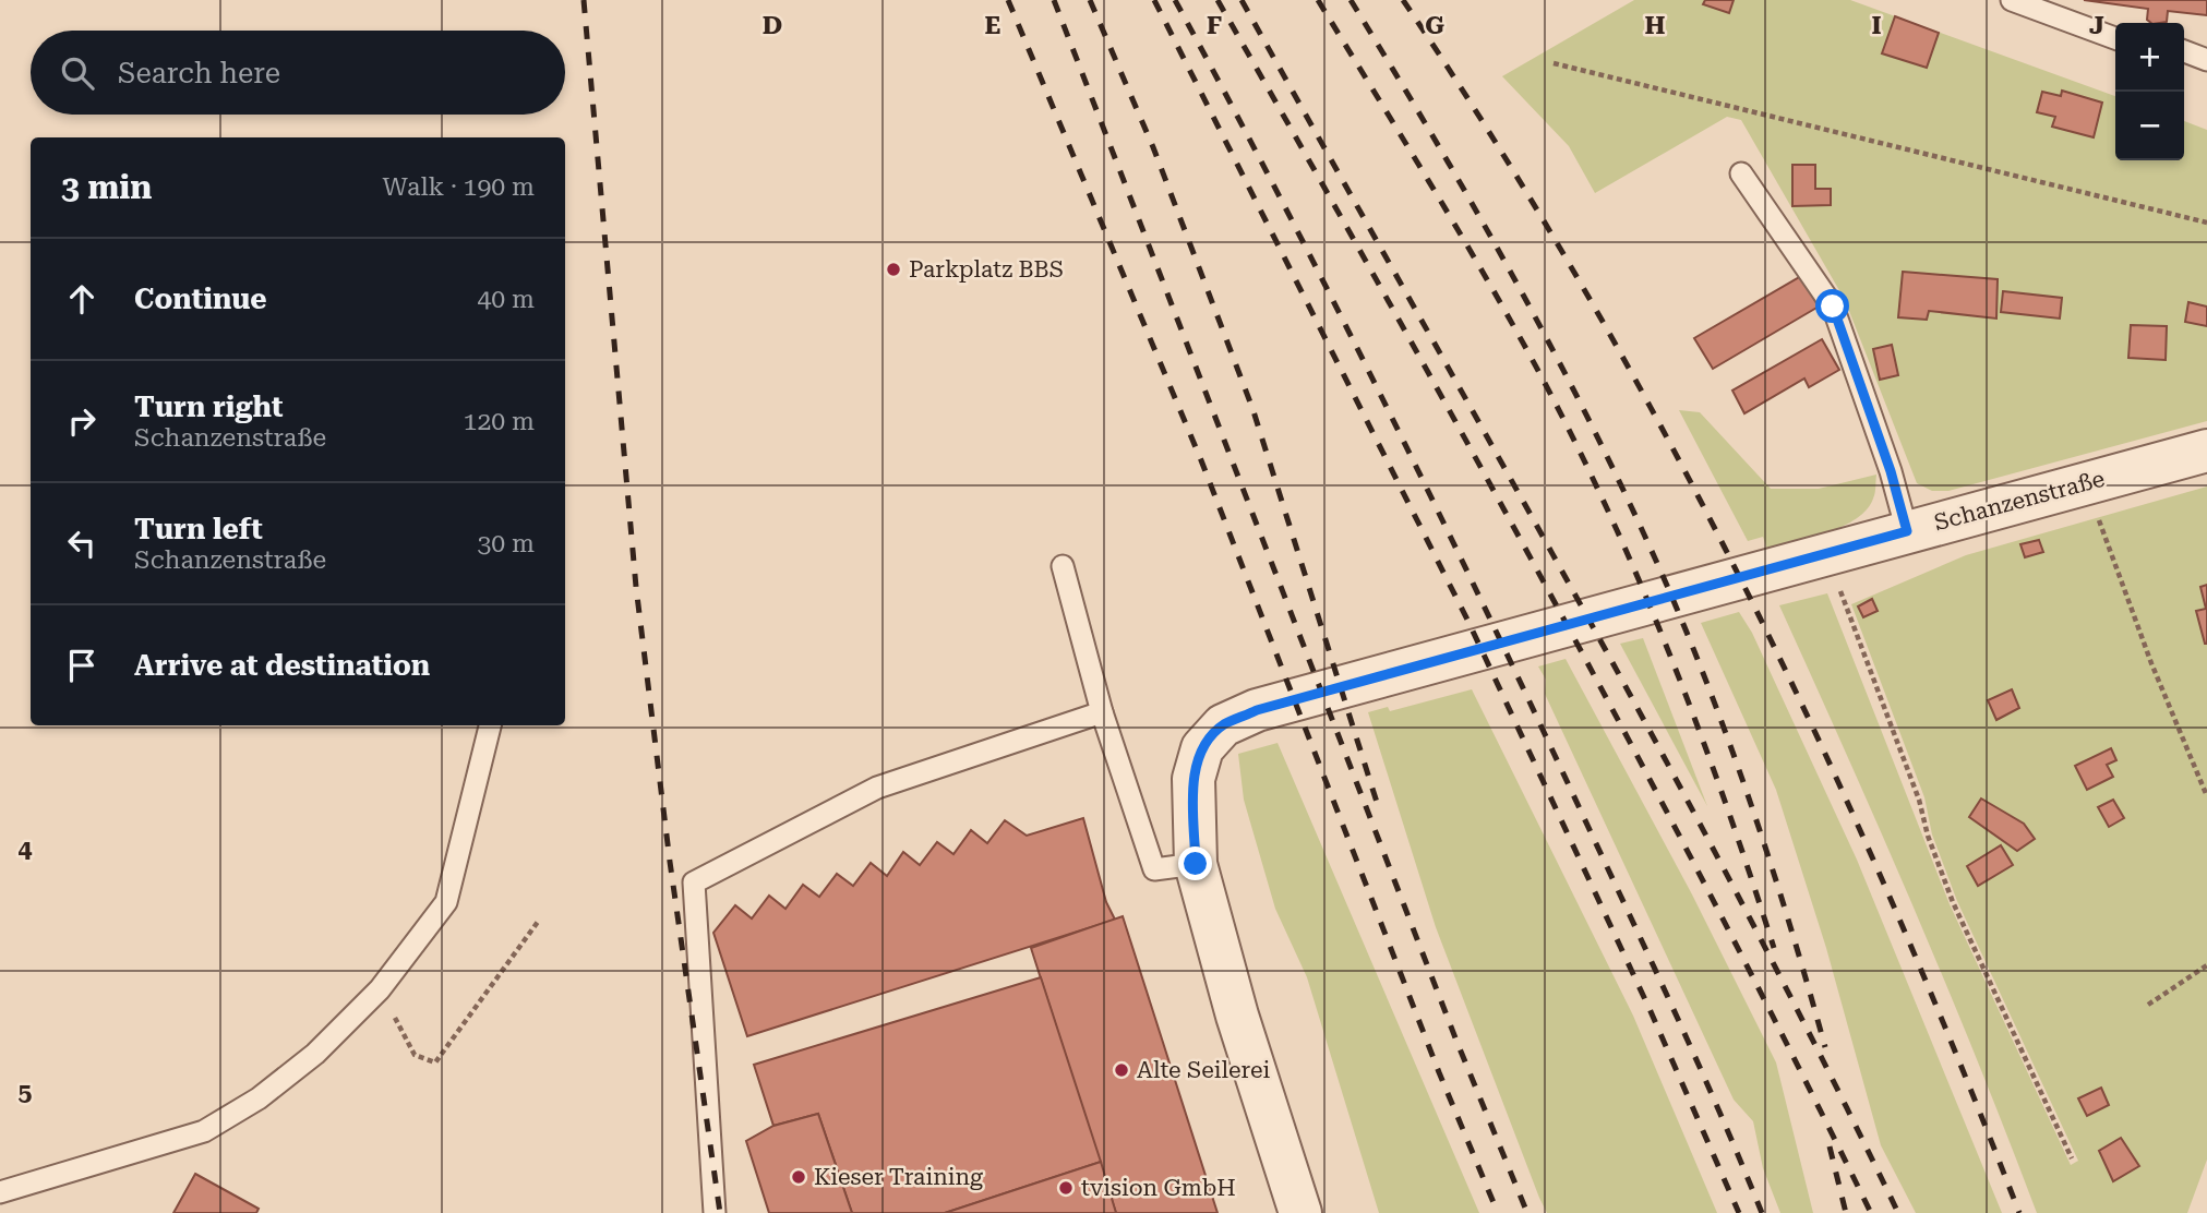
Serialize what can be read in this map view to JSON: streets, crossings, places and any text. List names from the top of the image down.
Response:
{
  "streets": {
    "street": ["Schanzenstraße"]
  },
  "places": [
    "Parkplatz BBS",
    "Alte Seilerei",
    "Kieser Training",
    "tvision GmbH"
  ],
  "page": {
    "map_buttons": ["+", "−"],
    "search": "Search here",
    "heading": ["3 min", "Walk · 190 m"],
    "list": [
      ["Continue", "40 m"],
      ["Turn right", "Schanzenstraße", "120 m"],
      ["Turn left", "Schanzenstraße", "30 m"],
      "Arrive at destination"
    ]
  },
  "grid": {
    "columns": [
      "D",
      "E",
      "F",
      "G",
      "H",
      "I",
      "J"
    ],
    "rows": ["4", "5"]
  }
}
